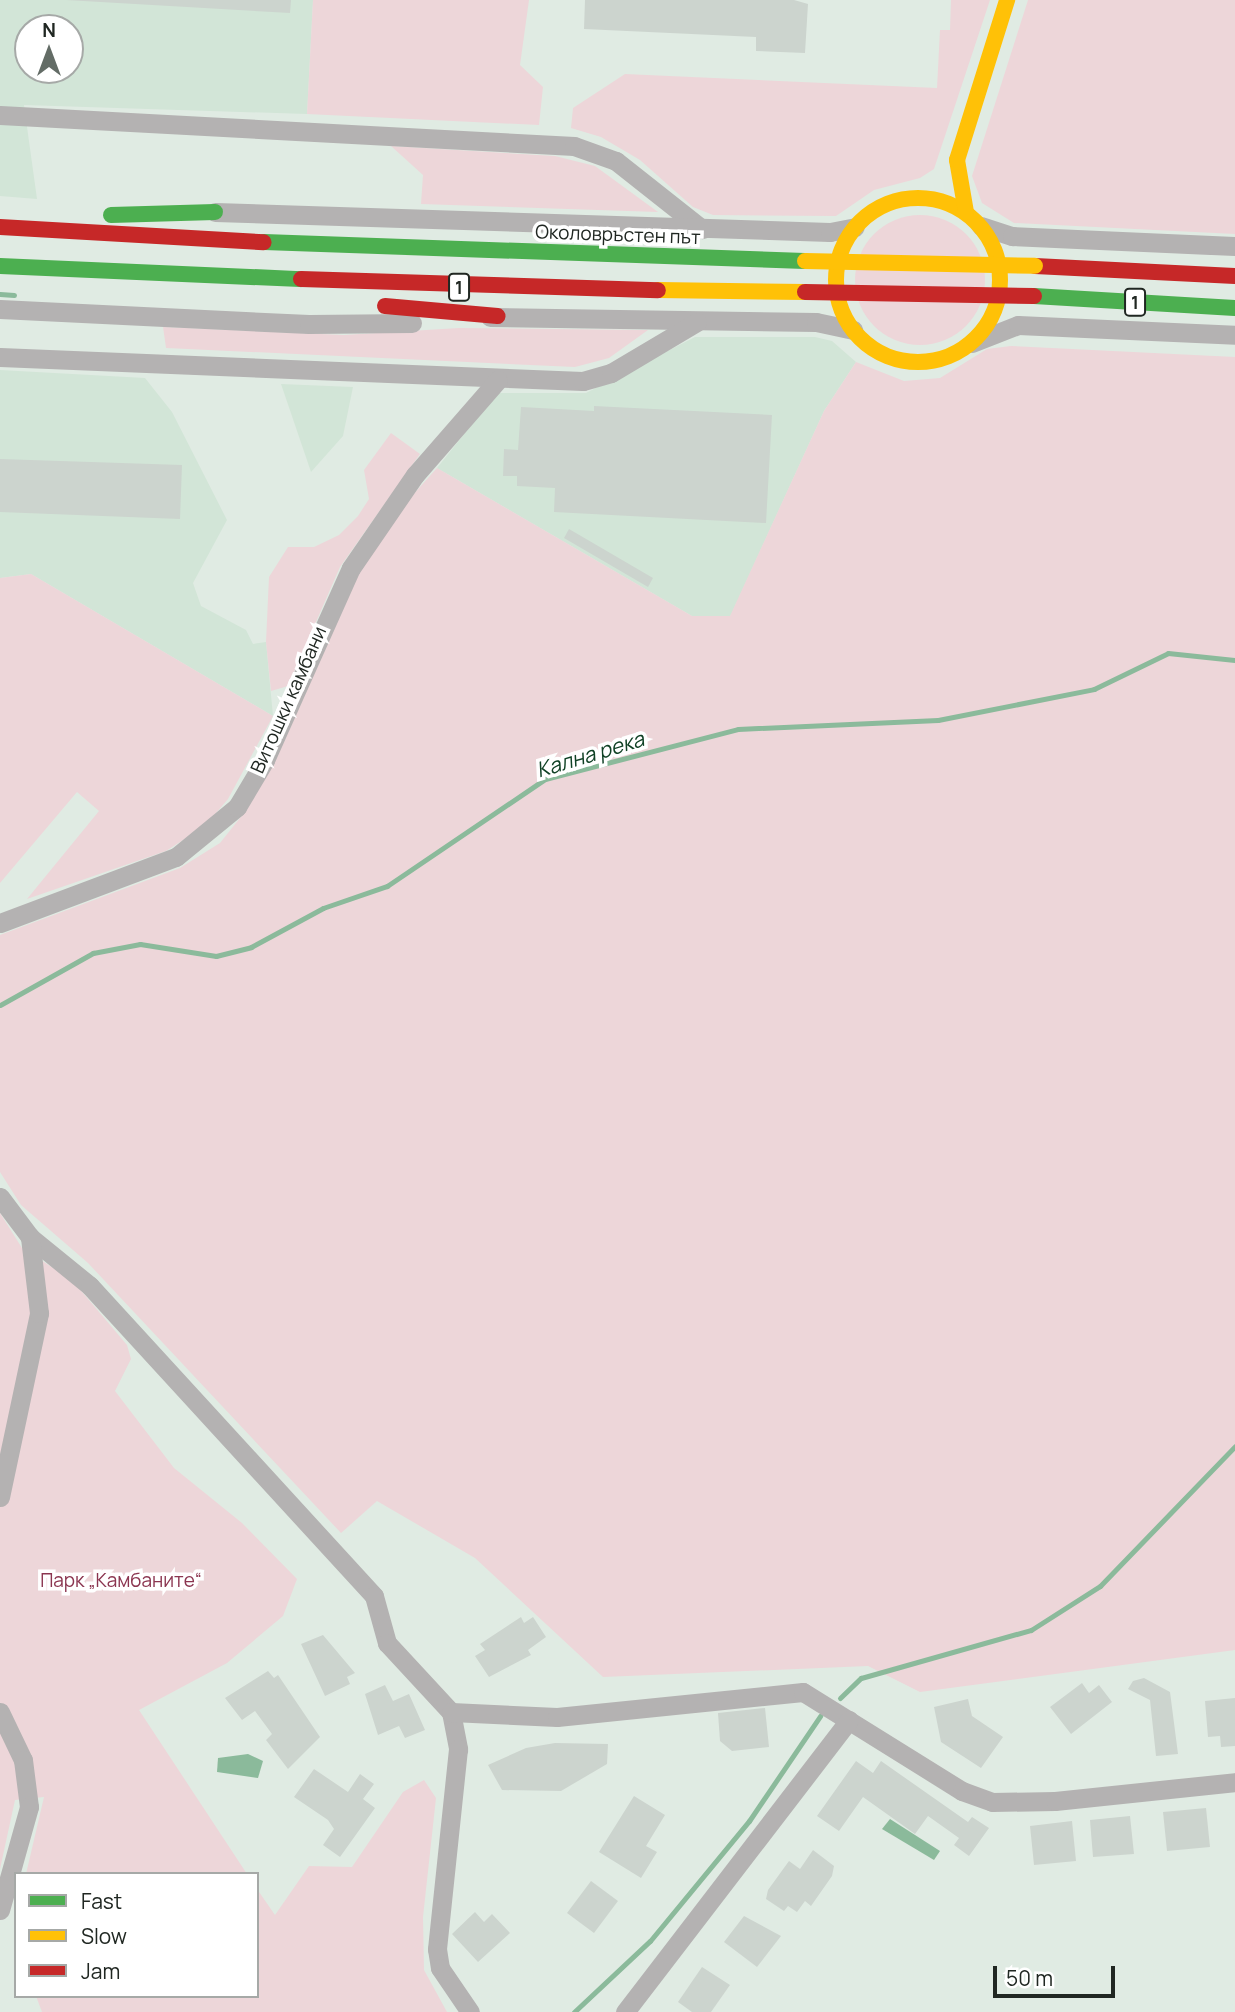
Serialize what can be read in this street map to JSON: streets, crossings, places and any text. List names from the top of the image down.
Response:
{
  "streets": {
    "main road": ["Околовръстен път", "1"],
    "street": ["Витошки камбани"]
  },
  "water": ["Кална река"],
  "parks": ["Парк „Камбаните“"],
  "legend": ["Fast", "Slow", "Jam"],
  "scale_bar": "50 m",
  "north": "top"
}
